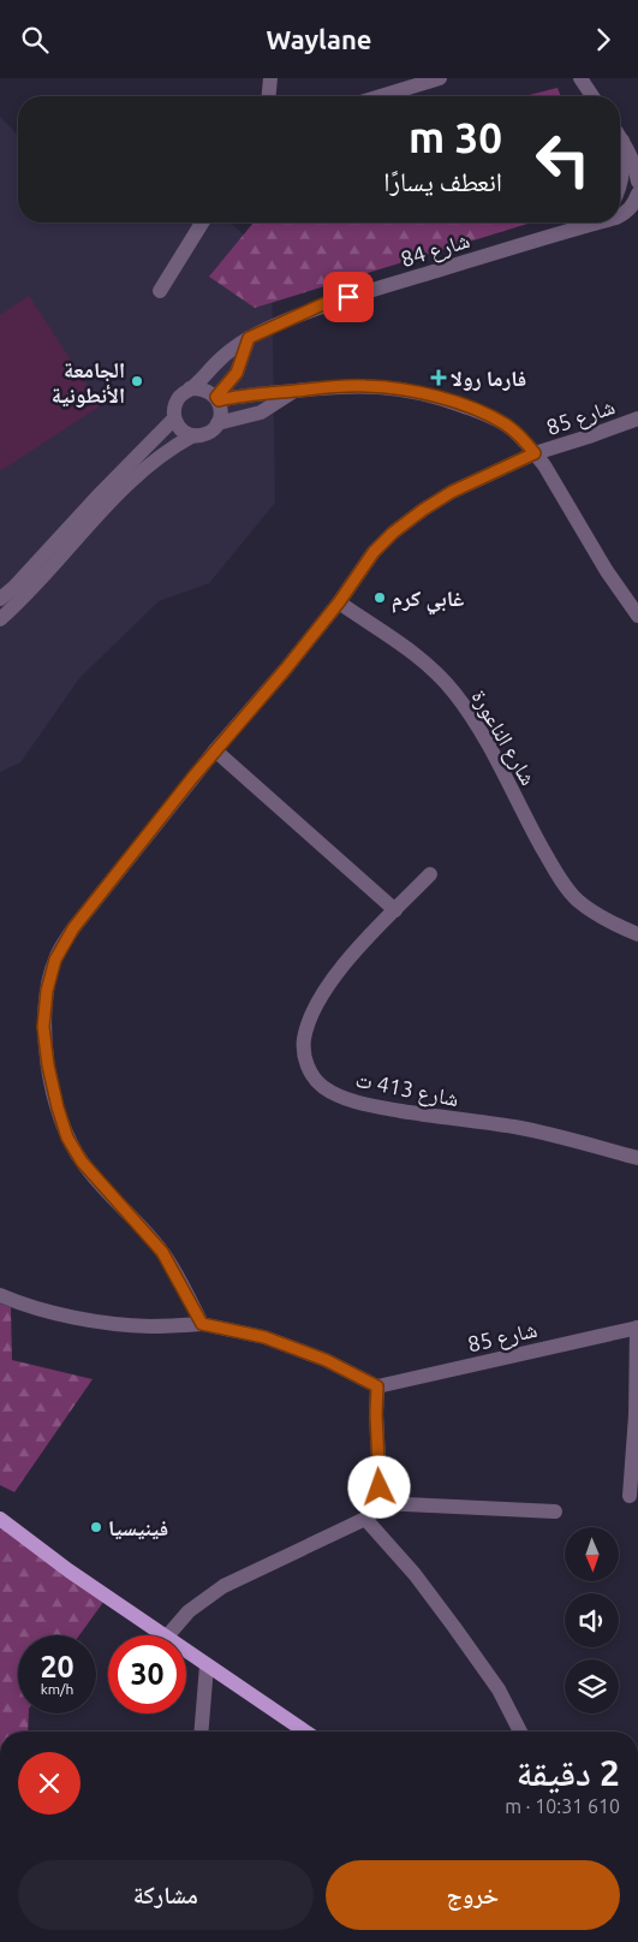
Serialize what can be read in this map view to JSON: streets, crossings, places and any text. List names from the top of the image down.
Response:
{
  "streets": {
    "street": [
      "شارع 84",
      "شارع 85",
      "شارع الناعورة",
      "شارع 413 ت"
    ]
  },
  "places": {
    "health": ["فارما رولا"],
    "other": ["الجامعة الأنطونية", "غابي كرم", "فينيسيا"]
  },
  "north": "bottom",
  "page": {
    "header": "Waylane",
    "turn": ["30 m", "انعطف يسارًا"],
    "speed": "20 km/h",
    "limit": "30",
    "heading": ["2 دقيقة", "610 m · 10:31"],
    "buttons": ["خروج", "مشاركة"]
  }
}
